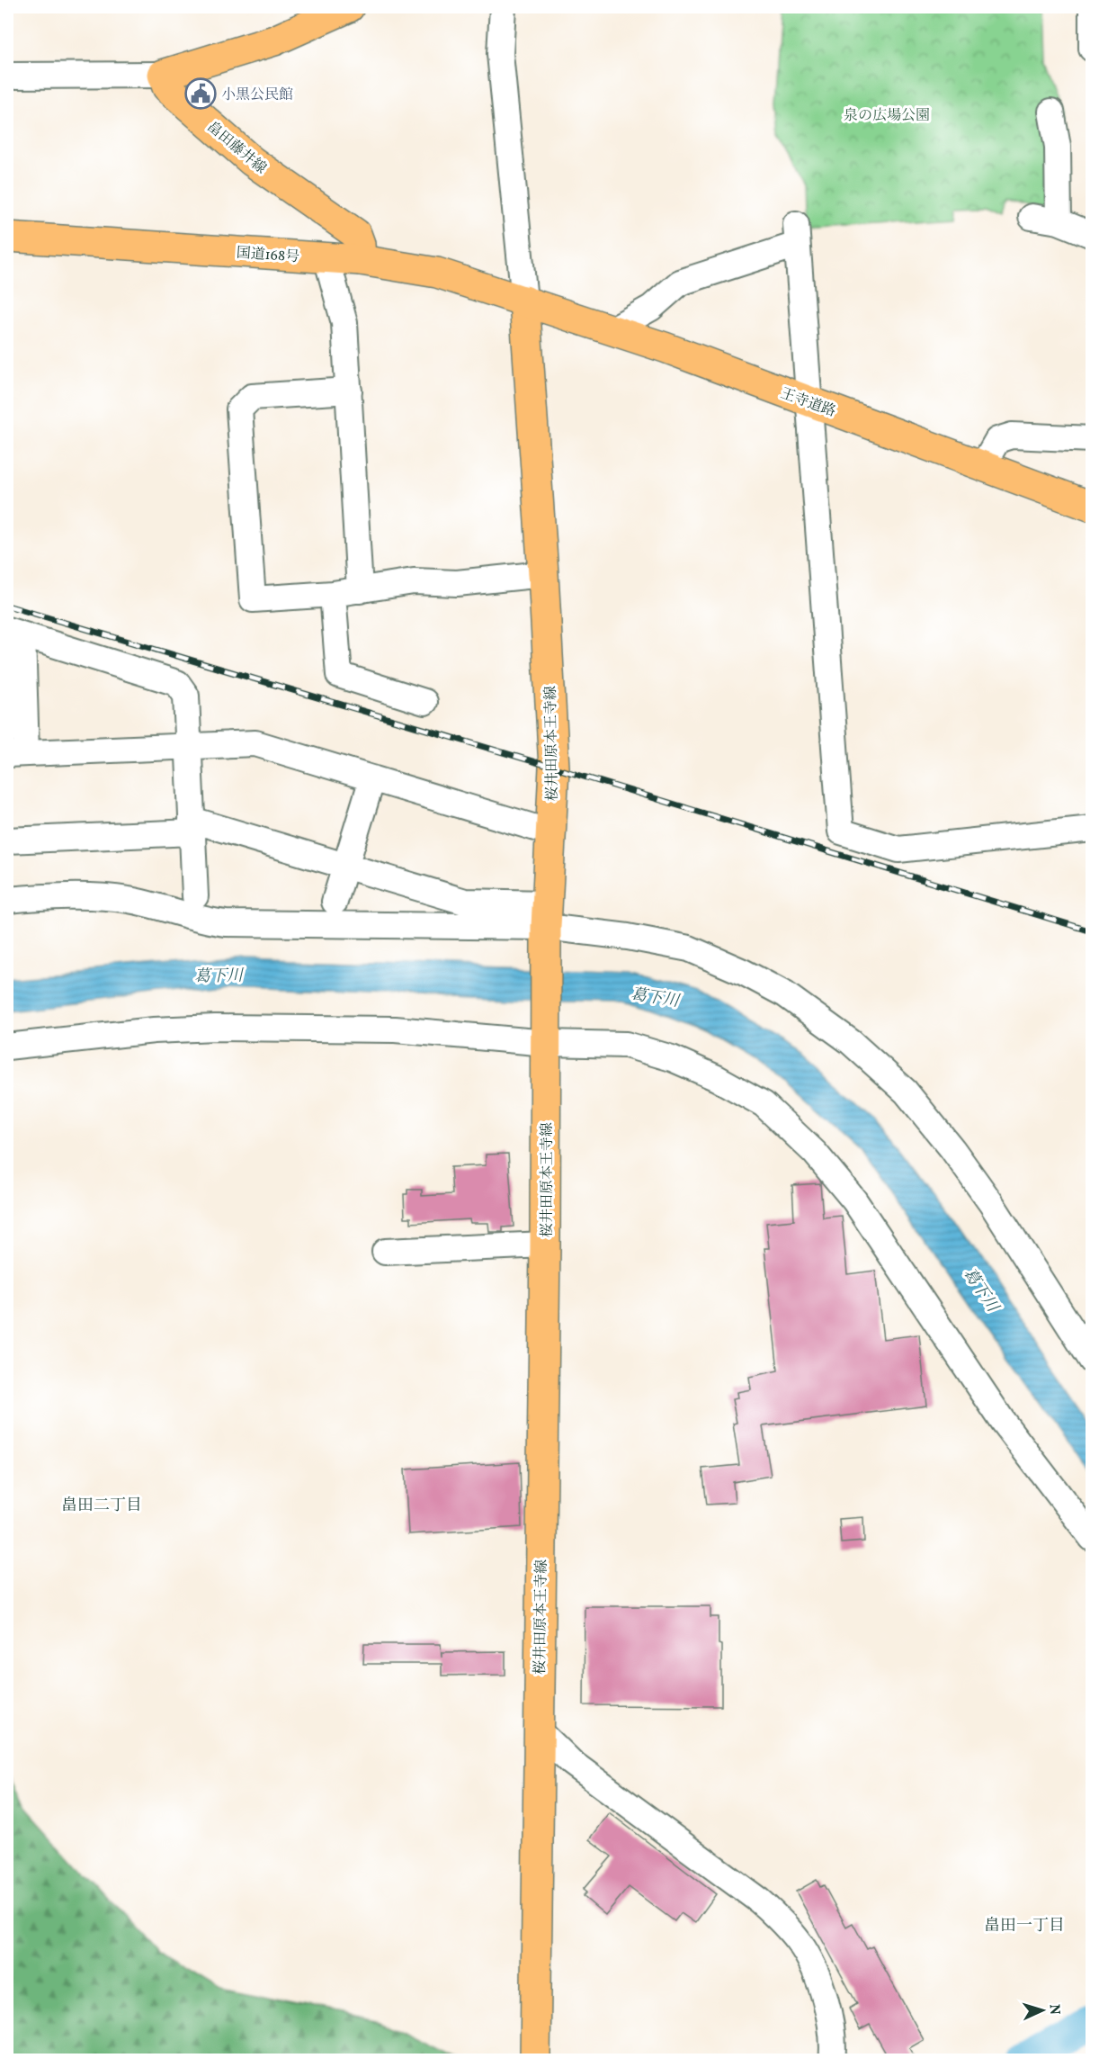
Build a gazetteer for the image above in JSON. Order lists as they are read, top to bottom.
{
  "streets": {
    "main road": [
      "畠田藤井線",
      "国道168号",
      "王寺道路",
      "桜井田原本王寺線"
    ]
  },
  "crossings": [
    ["畠田藤井線", "国道168号"],
    ["国道168号", "王寺道路"],
    ["国道168号", "桜井田原本王寺線"],
    ["王寺道路", "桜井田原本王寺線"]
  ],
  "districts": ["畠田二丁目", "畠田一丁目"],
  "water": ["葛下川"],
  "parks": ["泉の広場公園"],
  "places": {
    "public building": ["小黒公民館"]
  },
  "north": "right"
}
